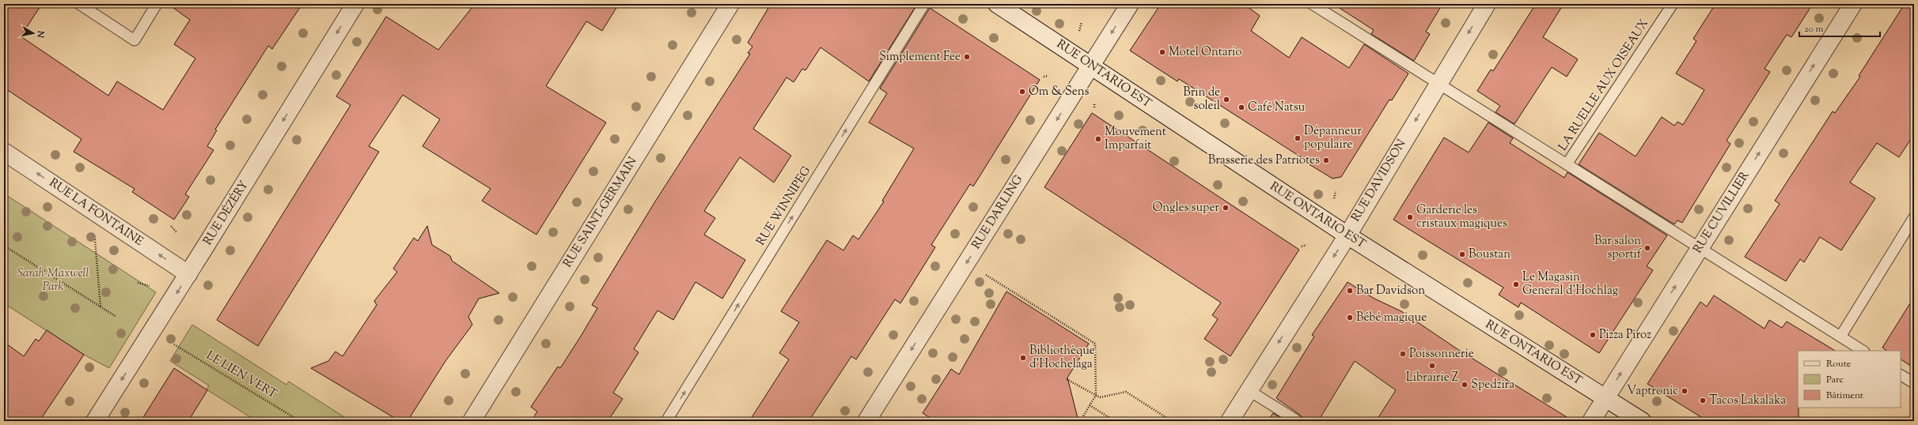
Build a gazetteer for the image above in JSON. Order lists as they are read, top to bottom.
{
  "streets": {
    "street": [
      "RUE ONTARIO EST",
      "RUE DAVIDSON",
      "RUE LA FONTAINE",
      "RUE SAINT-GERMAIN",
      "RUE DARLING",
      "RUE CUVILLIER",
      "RUE DÉZÉRY"
    ],
    "lane": ["LA RUELLE AUX OISEAUX", "RUE WINNIPEG"],
    "path": ["LE LIEN VERT"]
  },
  "crossings": [
    ["RUE ONTARIO EST", "RUE DAVIDSON"],
    ["RUE ONTARIO EST", "RUE DARLING"],
    ["RUE ONTARIO EST", "RUE CUVILLIER"],
    ["RUE LA FONTAINE", "RUE DÉZÉRY"]
  ],
  "one_way": [
    "RUE DAVIDSON",
    "RUE WINNIPEG",
    "RUE LA FONTAINE",
    "RUE DARLING",
    "RUE CUVILLIER",
    "RUE DÉZÉRY"
  ],
  "parks": ["Sarah-Maxwell Park"],
  "places": [
    "Motel Ontario",
    "Simplement Fee",
    "Om & Sens",
    "Brin de soleil",
    "Café Natsu",
    "Dépanneur populaire",
    "Mouvement Imparfait",
    "Brasserie des Patriotes",
    "Ongles super",
    "Garderie les cristaux magiques",
    "Bar salon sportif",
    "Boustan",
    "Le Magasin General d'Hochlag",
    "Bar Davidson",
    "Bébé magique",
    "Pizza Piroz",
    "Poissonnerie",
    "Bibliothèque d'Hochelaga",
    "Librairie Z",
    "Spedzira",
    "Vaptronic",
    "Tacos Lakalaka"
  ],
  "legend": ["Route", "Parc", "Bâtiment"],
  "scale_bar": "20 m",
  "north": "right"
}
